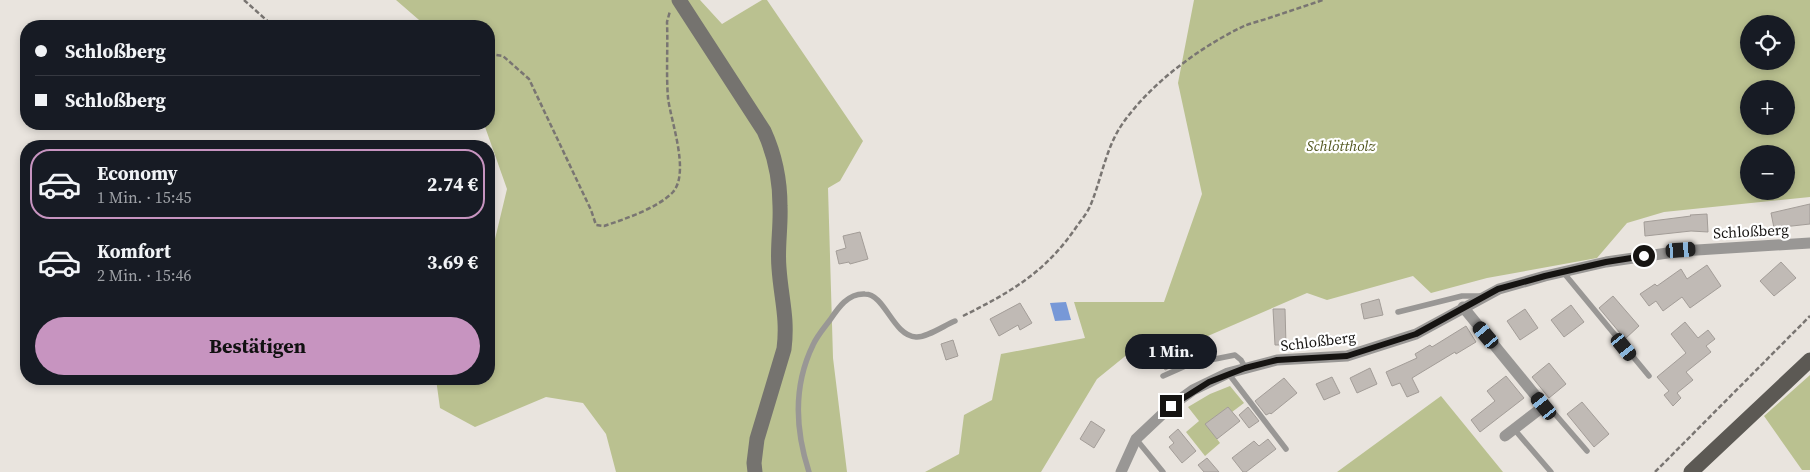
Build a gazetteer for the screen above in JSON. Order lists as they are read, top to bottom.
{
  "streets": {
    "street": ["Schloßberg"]
  },
  "parks": ["Schlöttholz"],
  "page": {
    "map_buttons": ["+", "−"],
    "banner": ["Schloßberg", "Schloßberg"],
    "list": [
      {
        "name": "Economy",
        "note": "1 Min. · 15:45",
        "value": "2.74 €"
      },
      {
        "name": "Komfort",
        "note": "2 Min. · 15:46",
        "value": "3.69 €"
      }
    ],
    "buttons": "Bestätigen",
    "bubble": "1 Min."
  }
}
